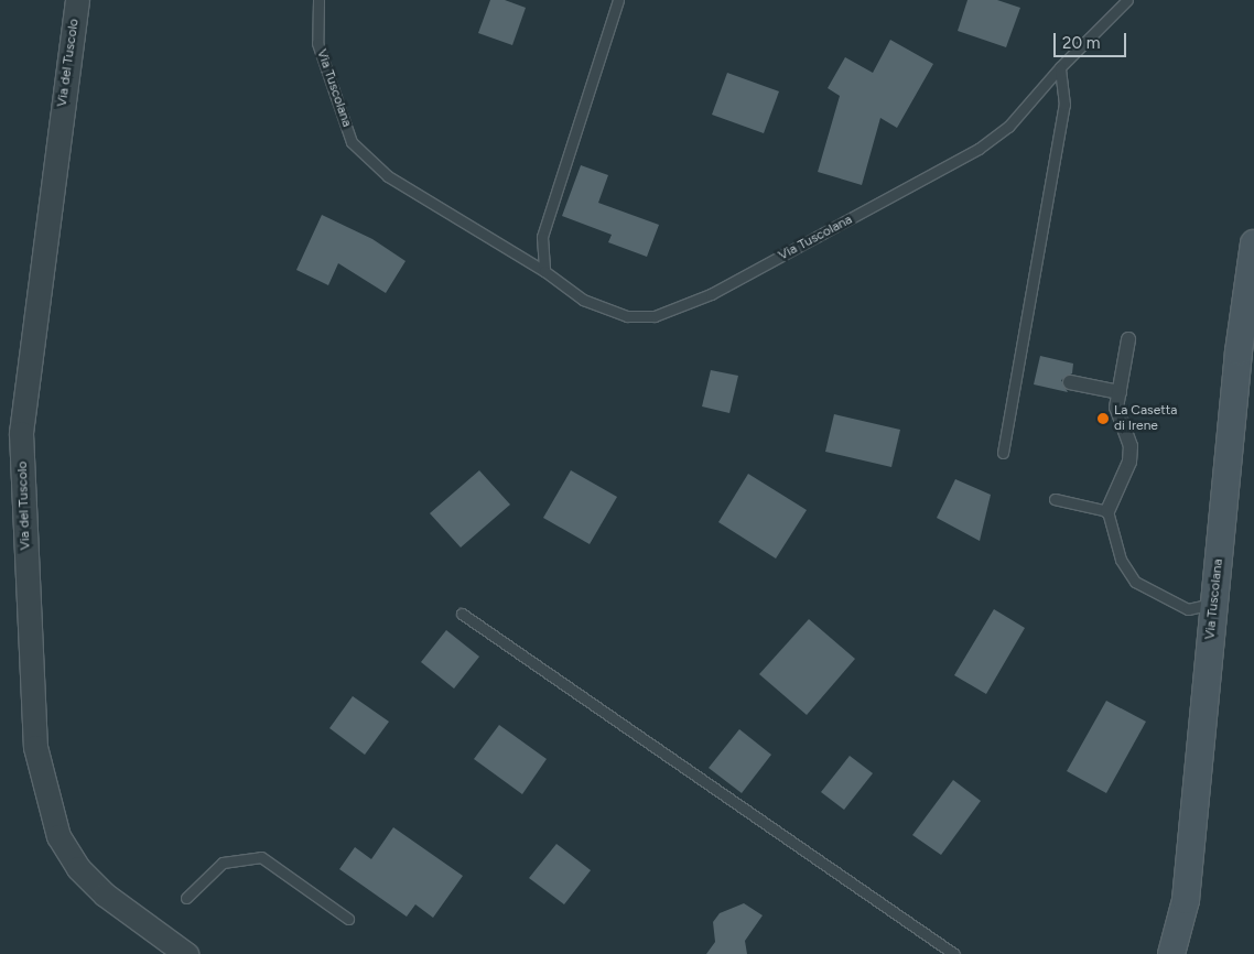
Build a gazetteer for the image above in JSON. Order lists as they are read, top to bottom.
{
  "streets": {
    "main road": ["Via Tuscolana"],
    "street": ["Via del Tuscolo"]
  },
  "places": ["La Casetta di Irene"],
  "scale_bar": "20 m"
}
